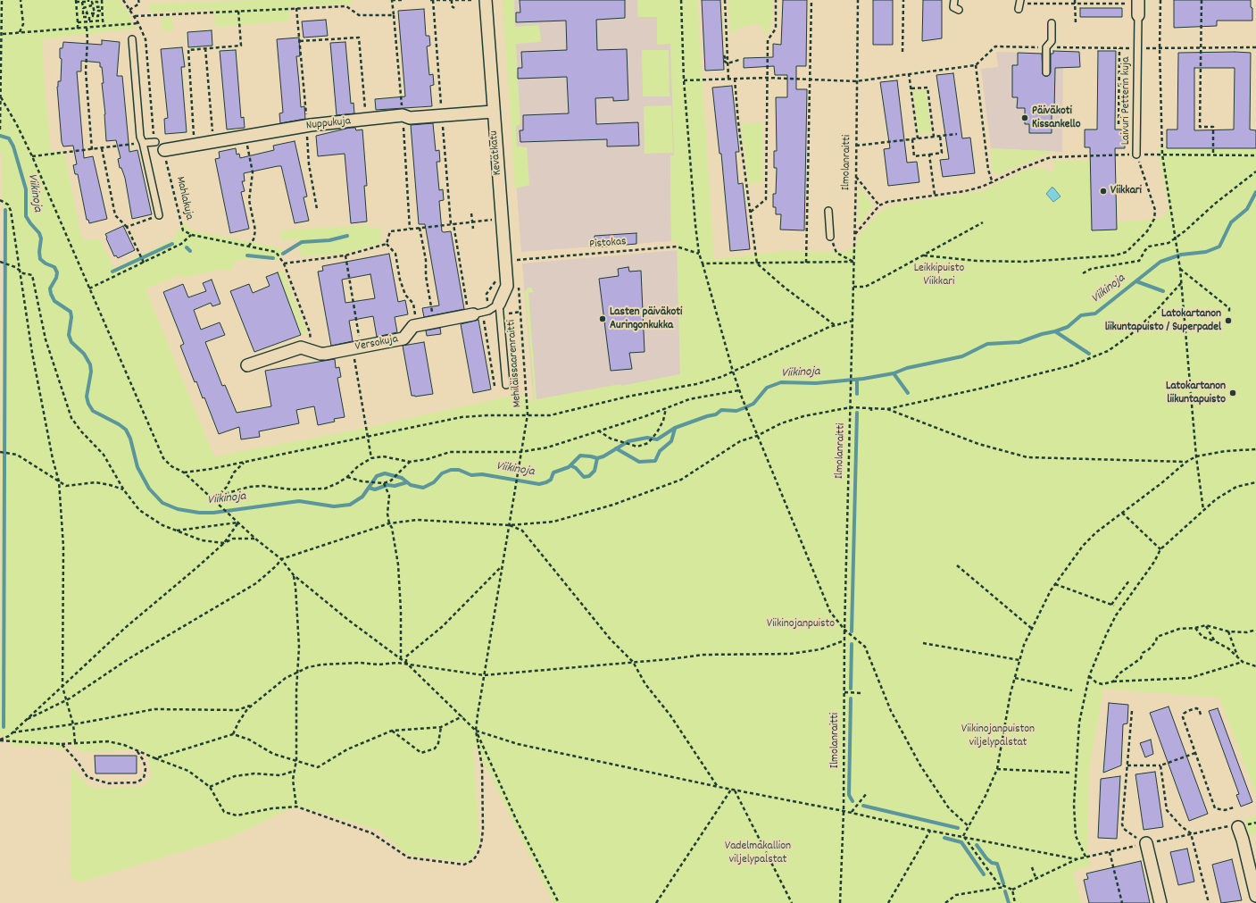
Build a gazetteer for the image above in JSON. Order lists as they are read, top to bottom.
{
  "streets": {
    "street": ["Nuppukuja", "Kevätkatu", "Versokuja"],
    "lane": ["Laivuri Petterin kuja"],
    "path": [
      "Ilmolanraitti",
      "Mahlakuja",
      "Pistokas",
      "Mehiläissaarenraitti"
    ]
  },
  "crossings": [
    ["Nuppukuja", "Kevätkatu"],
    ["Nuppukuja", "Mahlakuja"],
    ["Mahlakuja", "Versokuja"]
  ],
  "water": ["Viikinoja"],
  "parks": [
    "Leikkipuisto Viikkari",
    "Viikinojanpuisto",
    "Viikinojanpuiston viljelypalstat",
    "Vadelmakallion viljelypalstat"
  ],
  "places": [
    "Päiväkoti Kissankello",
    "Viikkari",
    "Lasten päiväkoti Auringonkukka",
    "Latokartanon liikuntapuisto / Superpadel",
    "Latokartanon liikuntapuisto"
  ]
}
